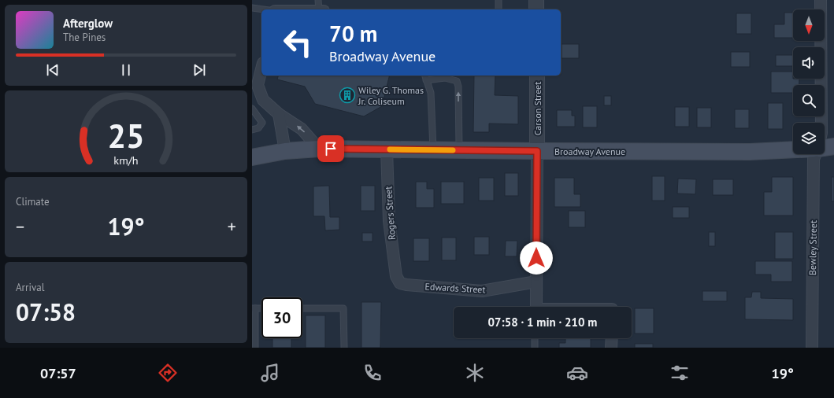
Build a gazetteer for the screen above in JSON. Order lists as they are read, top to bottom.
{
  "streets": {
    "main road": ["Broadway Avenue"],
    "street": [
      "Carson Street",
      "Rogers Street",
      "Bewley Street",
      "Edwards Street"
    ]
  },
  "crossings": [
    ["Carson Street", "Broadway Avenue"],
    ["Carson Street", "Edwards Street"],
    ["Broadway Avenue", "Rogers Street"],
    ["Rogers Street", "Edwards Street"]
  ],
  "places": {
    "building": ["Wiley G. Thomas Jr. Coliseum"]
  },
  "north": "bottom",
  "page": {
    "turn": ["70 m", "Broadway Avenue"],
    "song": ["Afterglow", "The Pines"],
    "tile": [
      "Climate",
      ["Arrival", "07:58"]
    ],
    "heat": ["−", "19°", "+"],
    "limit": "30",
    "trip": "07:58 · 1 min · 210 m",
    "tabs": ["07:57", "19°"],
    "gauge": ["25", "km/h"]
  }
}
